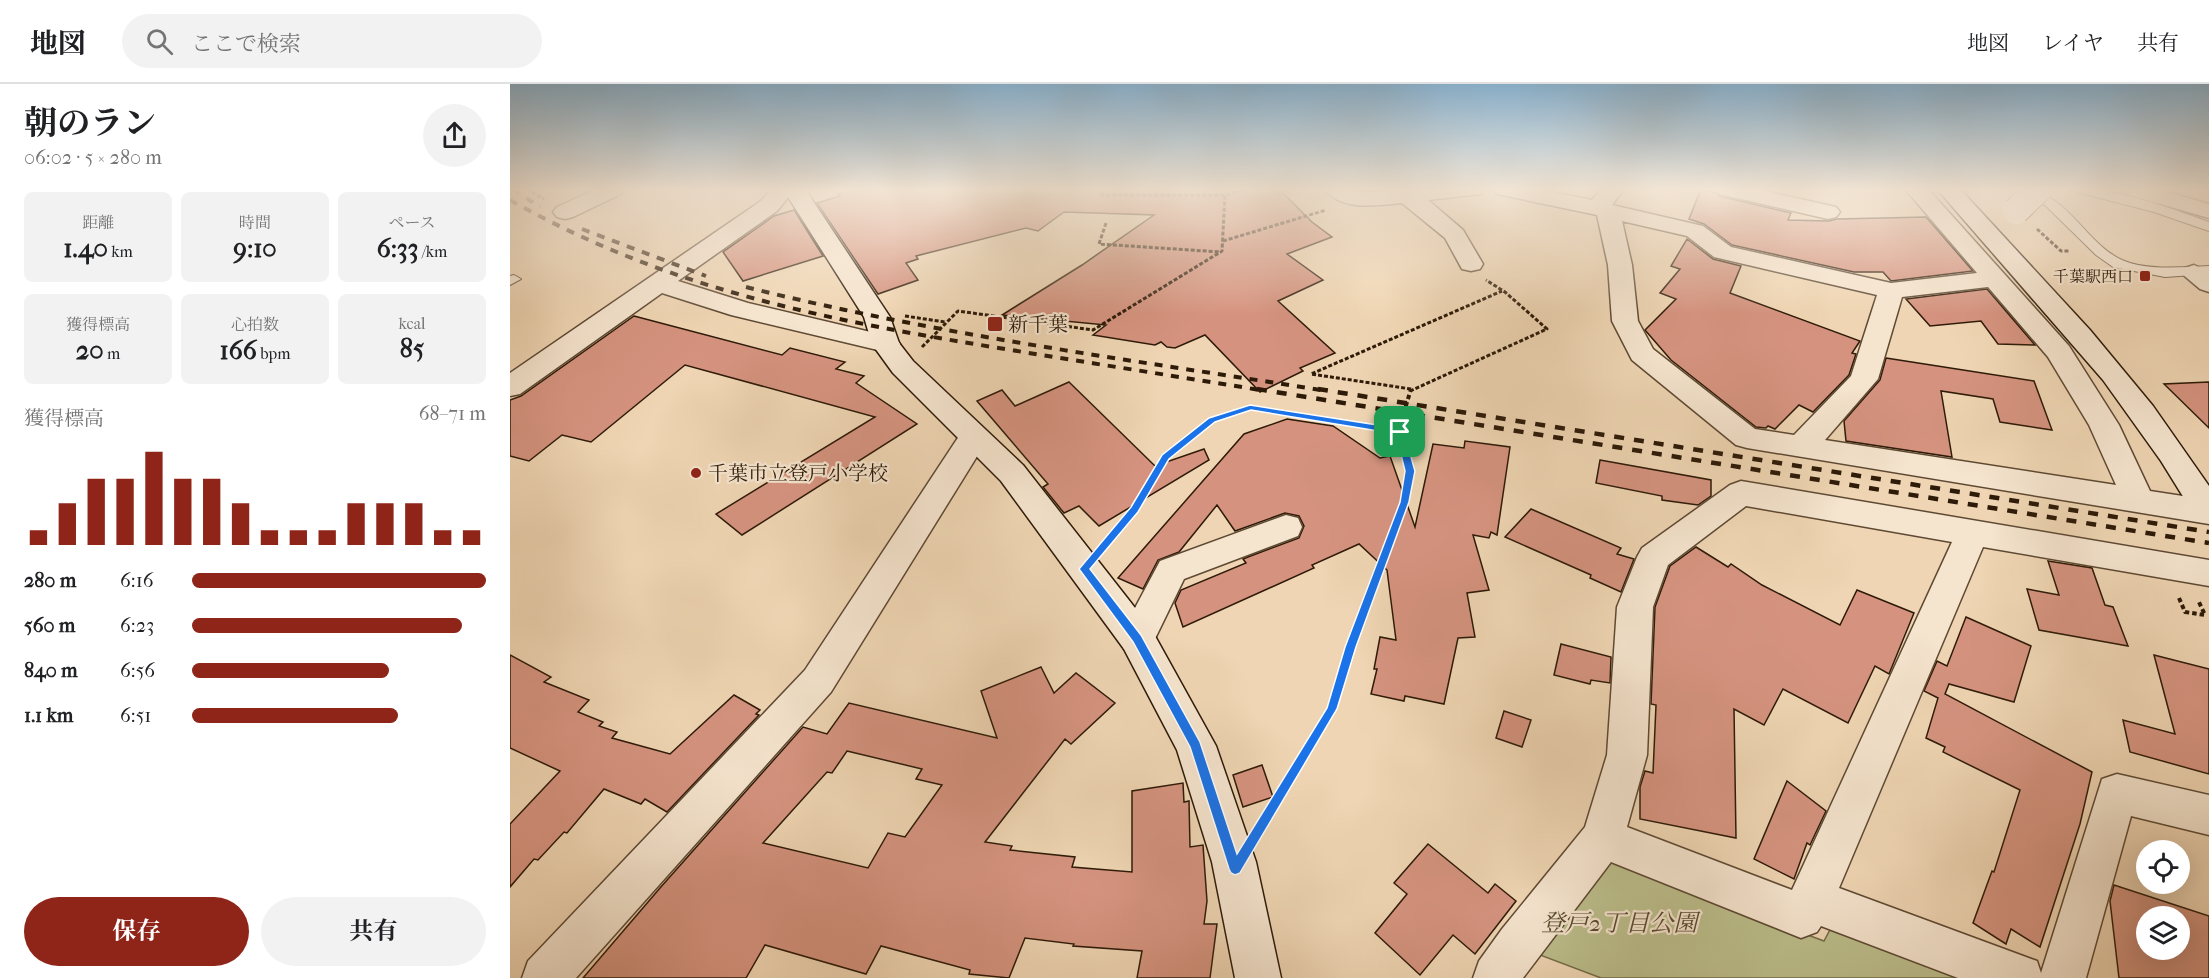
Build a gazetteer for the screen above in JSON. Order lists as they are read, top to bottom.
{
  "parks": ["登戸2丁目公園"],
  "places": {
    "transit": ["千葉駅西口", "新千葉"],
    "other": ["千葉市立登戸小学校"]
  },
  "page": {
    "header": "地図",
    "search": "ここで検索",
    "nav": ["地図", "レイヤ", "共有"],
    "heading": ["朝のラン", "06:02 · 5 × 280 m"],
    "stats": [
      ["距離", "1.40 km"],
      ["時間", "9:10"],
      ["ペース", "6:33 /km"],
      ["獲得標高", "20 m"],
      ["心拍数", "166 bpm"],
      ["kcal", "85"]
    ],
    "chart": ["獲得標高", "68–71 m"],
    "list": [
      {
        "name": "280 m",
        "note": "6:16"
      },
      {
        "name": "560 m",
        "note": "6:23"
      },
      {
        "name": "840 m",
        "note": "6:56"
      },
      {
        "name": "1.1 km",
        "note": "6:51"
      }
    ],
    "buttons": ["保存", "共有"]
  }
}
